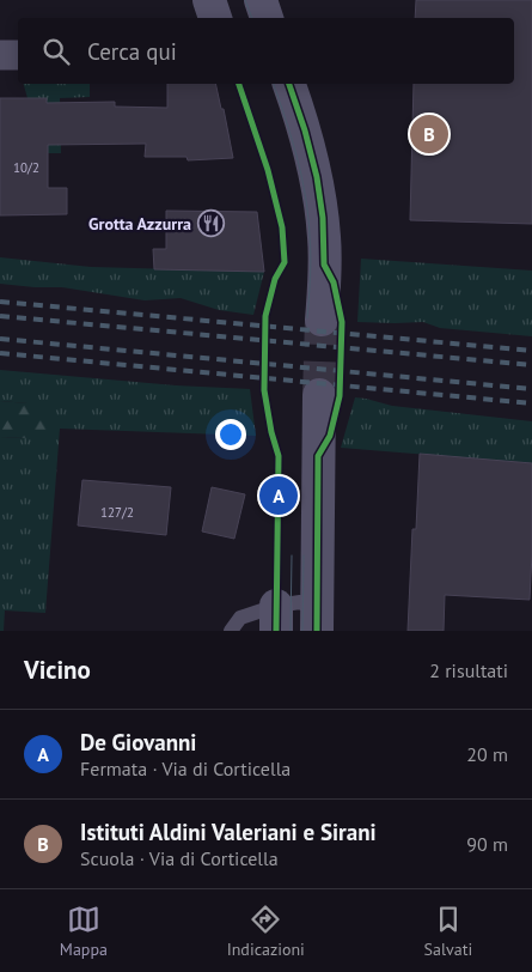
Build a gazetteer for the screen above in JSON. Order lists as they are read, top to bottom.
{
  "places": {
    "restaurant": ["Grotta Azzurra"]
  },
  "house_numbers": ["10/2", "127/2"],
  "page": {
    "search": "Cerca qui",
    "pins": ["B", "A"],
    "heading": ["Vicino", "2 risultati"],
    "list": [
      {
        "mark": "A",
        "name": "De Giovanni",
        "note": "Fermata · Via di Corticella",
        "value": "20 m"
      },
      {
        "mark": "B",
        "name": "Istituti Aldini Valeriani e Sirani",
        "note": "Scuola · Via di Corticella",
        "value": "90 m"
      }
    ],
    "nav": ["Mappa", "Indicazioni", "Salvati"]
  }
}
